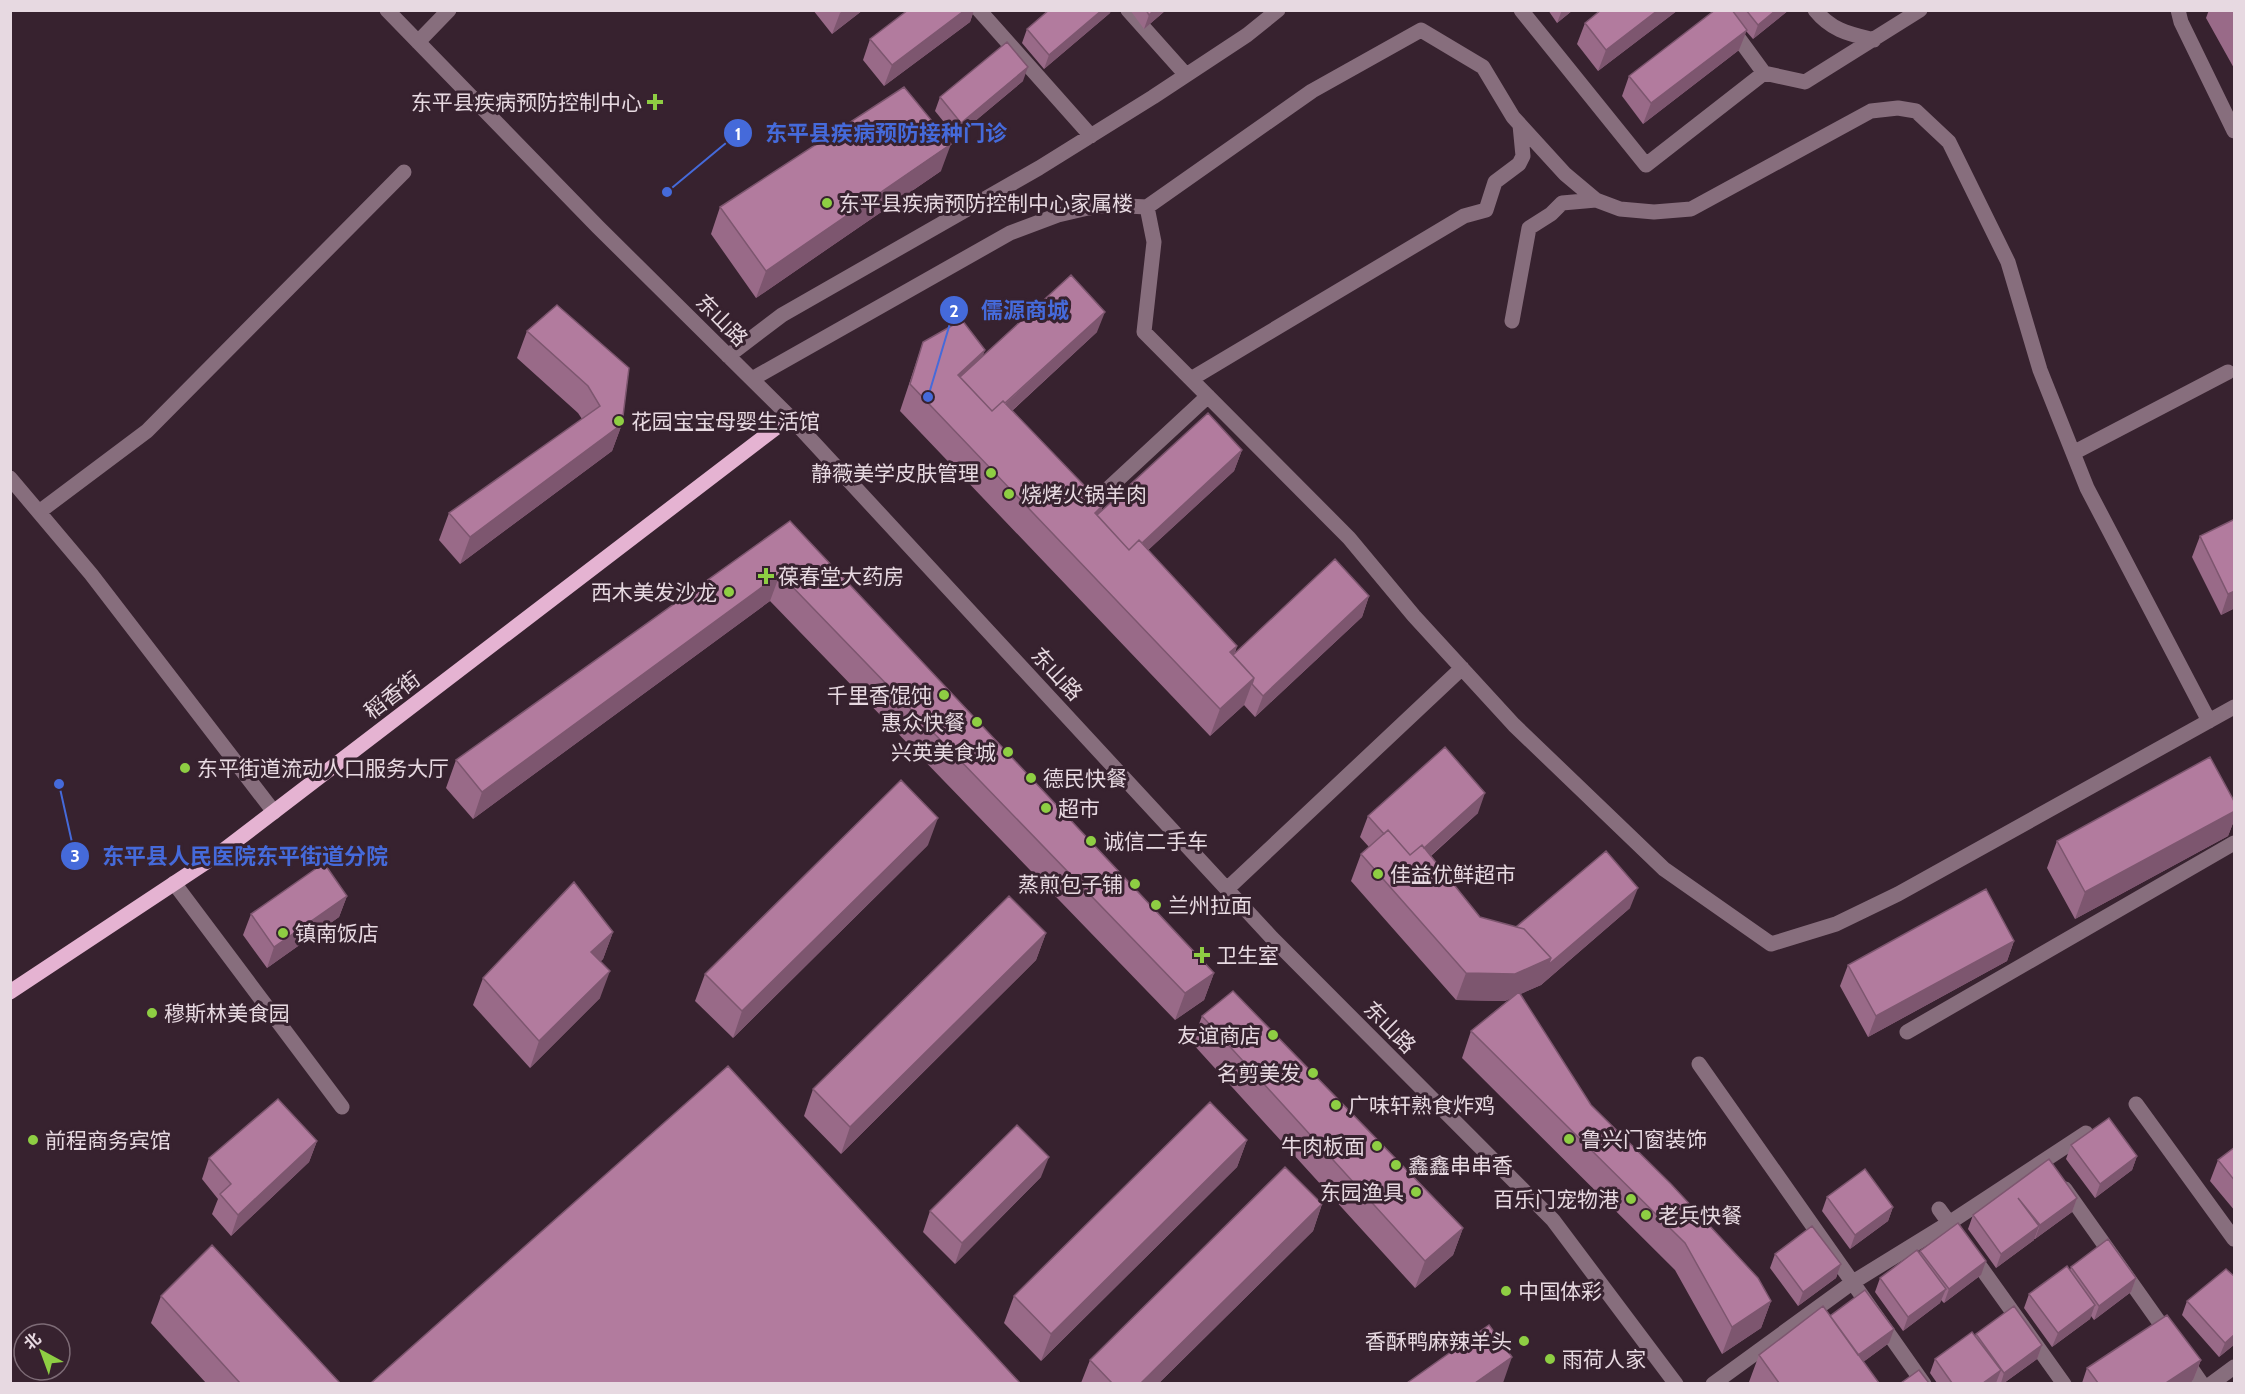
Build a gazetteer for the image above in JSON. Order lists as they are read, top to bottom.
{
  "streets": {
    "main road": ["稻香街"],
    "street": ["东山路"]
  },
  "crossings": [
    ["东山路", "稻香街"]
  ],
  "places": {
    "health": ["东平县疾病预防控制中心", "葆春堂大药房", "卫生室"],
    "other": [
      "东平县疾病预防接种门诊",
      "东平县疾病预防控制中心家属楼",
      "儒源商城",
      "花园宝宝母婴生活馆",
      "静薇美学皮肤管理",
      "烧烤火锅羊肉",
      "西木美发沙龙",
      "千里香馄饨",
      "惠众快餐",
      "兴英美食城",
      "东平街道流动人口服务大厅",
      "德民快餐",
      "东平县人民医院东平街道分院",
      "超市",
      "诚信二手车",
      "佳益优鲜超市",
      "蒸煎包子铺",
      "兰州拉面",
      "镇南饭店",
      "穆斯林美食园",
      "友谊商店",
      "名剪美发",
      "广味轩熟食炸鸡",
      "鲁兴门窗装饰",
      "前程商务宾馆",
      "牛肉板面",
      "鑫鑫串串香",
      "东园渔具",
      "百乐门宠物港",
      "老兵快餐",
      "中国体彩",
      "香酥鸭麻辣羊头",
      "雨荷人家"
    ]
  },
  "north": "top left"
}
